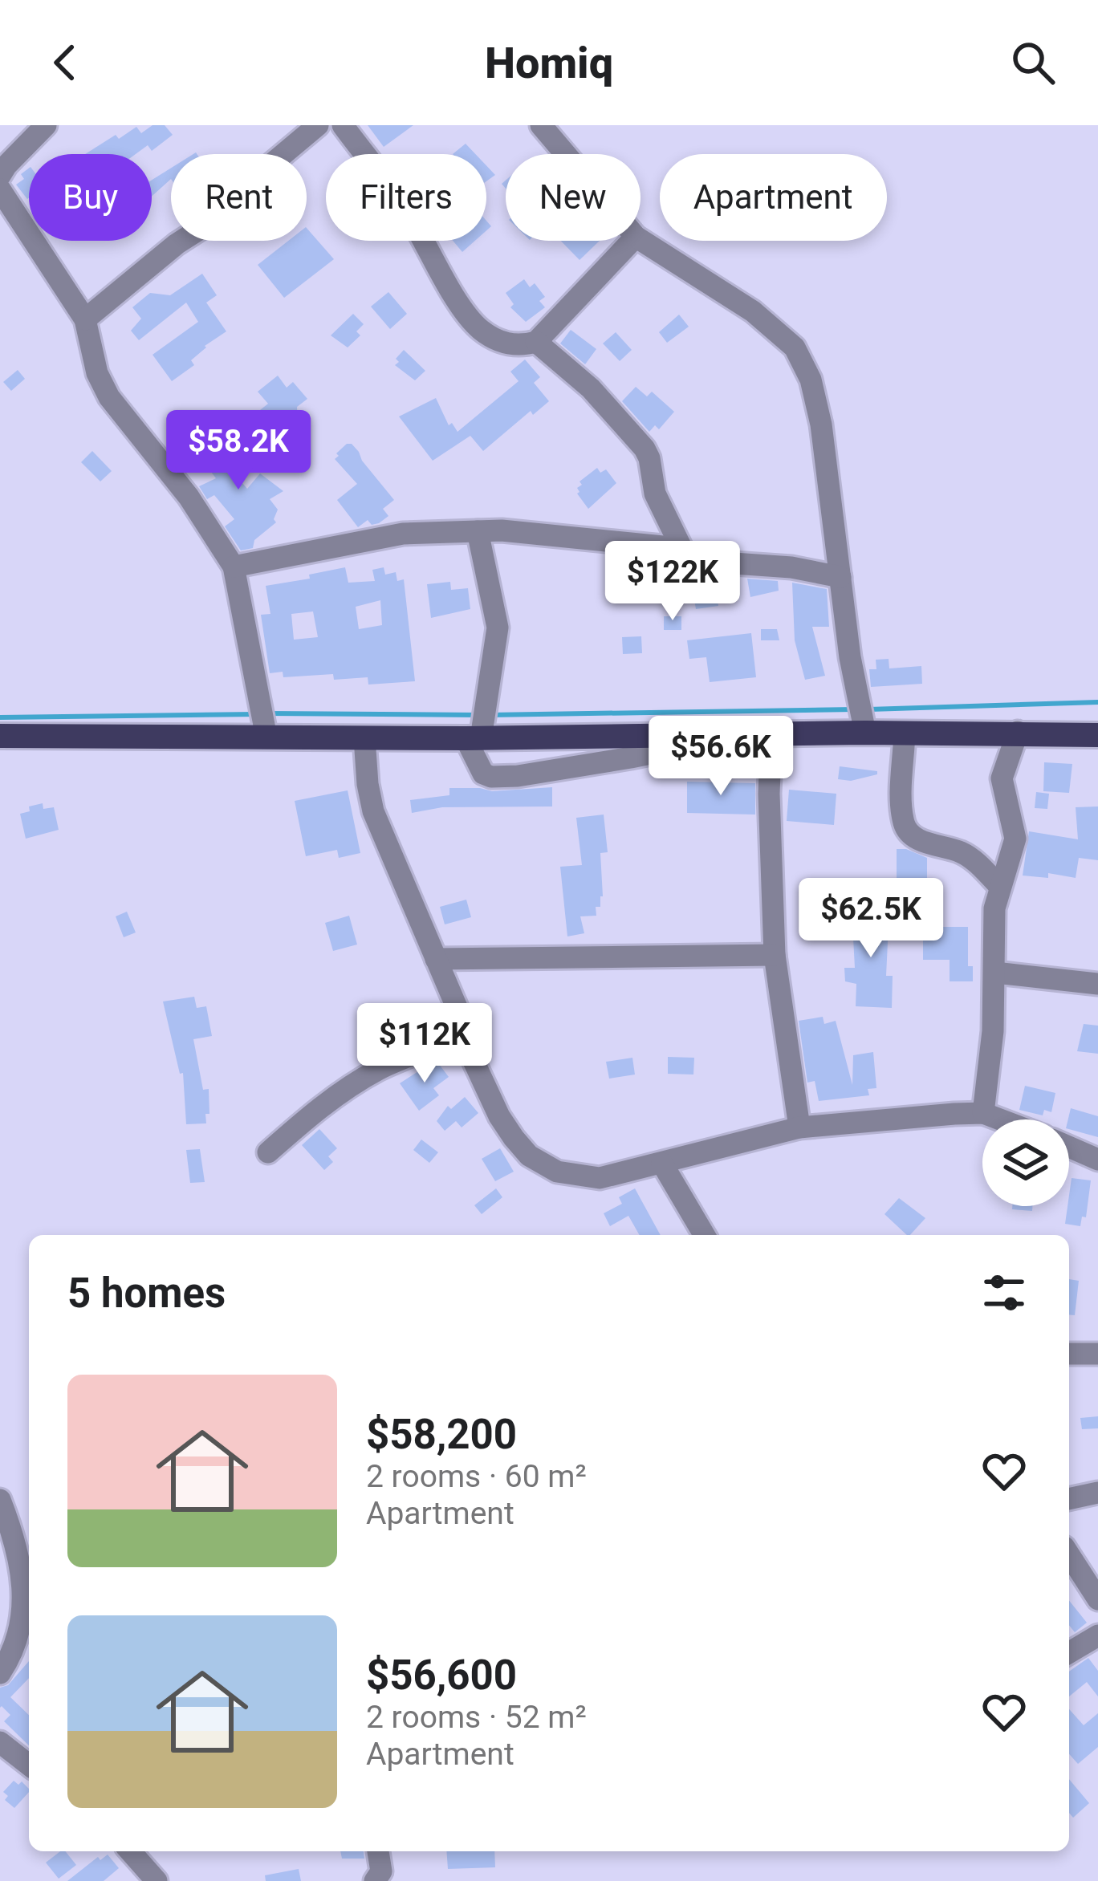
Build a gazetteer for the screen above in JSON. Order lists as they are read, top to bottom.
{
  "page": {
    "header": "Homiq",
    "chip": [
      "Buy",
      "Rent",
      "Filters",
      "New",
      "Apartment"
    ],
    "price": [
      "$58.2K",
      "$122K",
      "$56.6K",
      "$62.5K",
      "$112K"
    ],
    "heading": "5 homes",
    "list": [
      {
        "name": "$58,200",
        "note": "2 rooms · 60 m² · Apartment"
      },
      {
        "name": "$56,600",
        "note": "2 rooms · 52 m² · Apartment"
      }
    ]
  }
}
